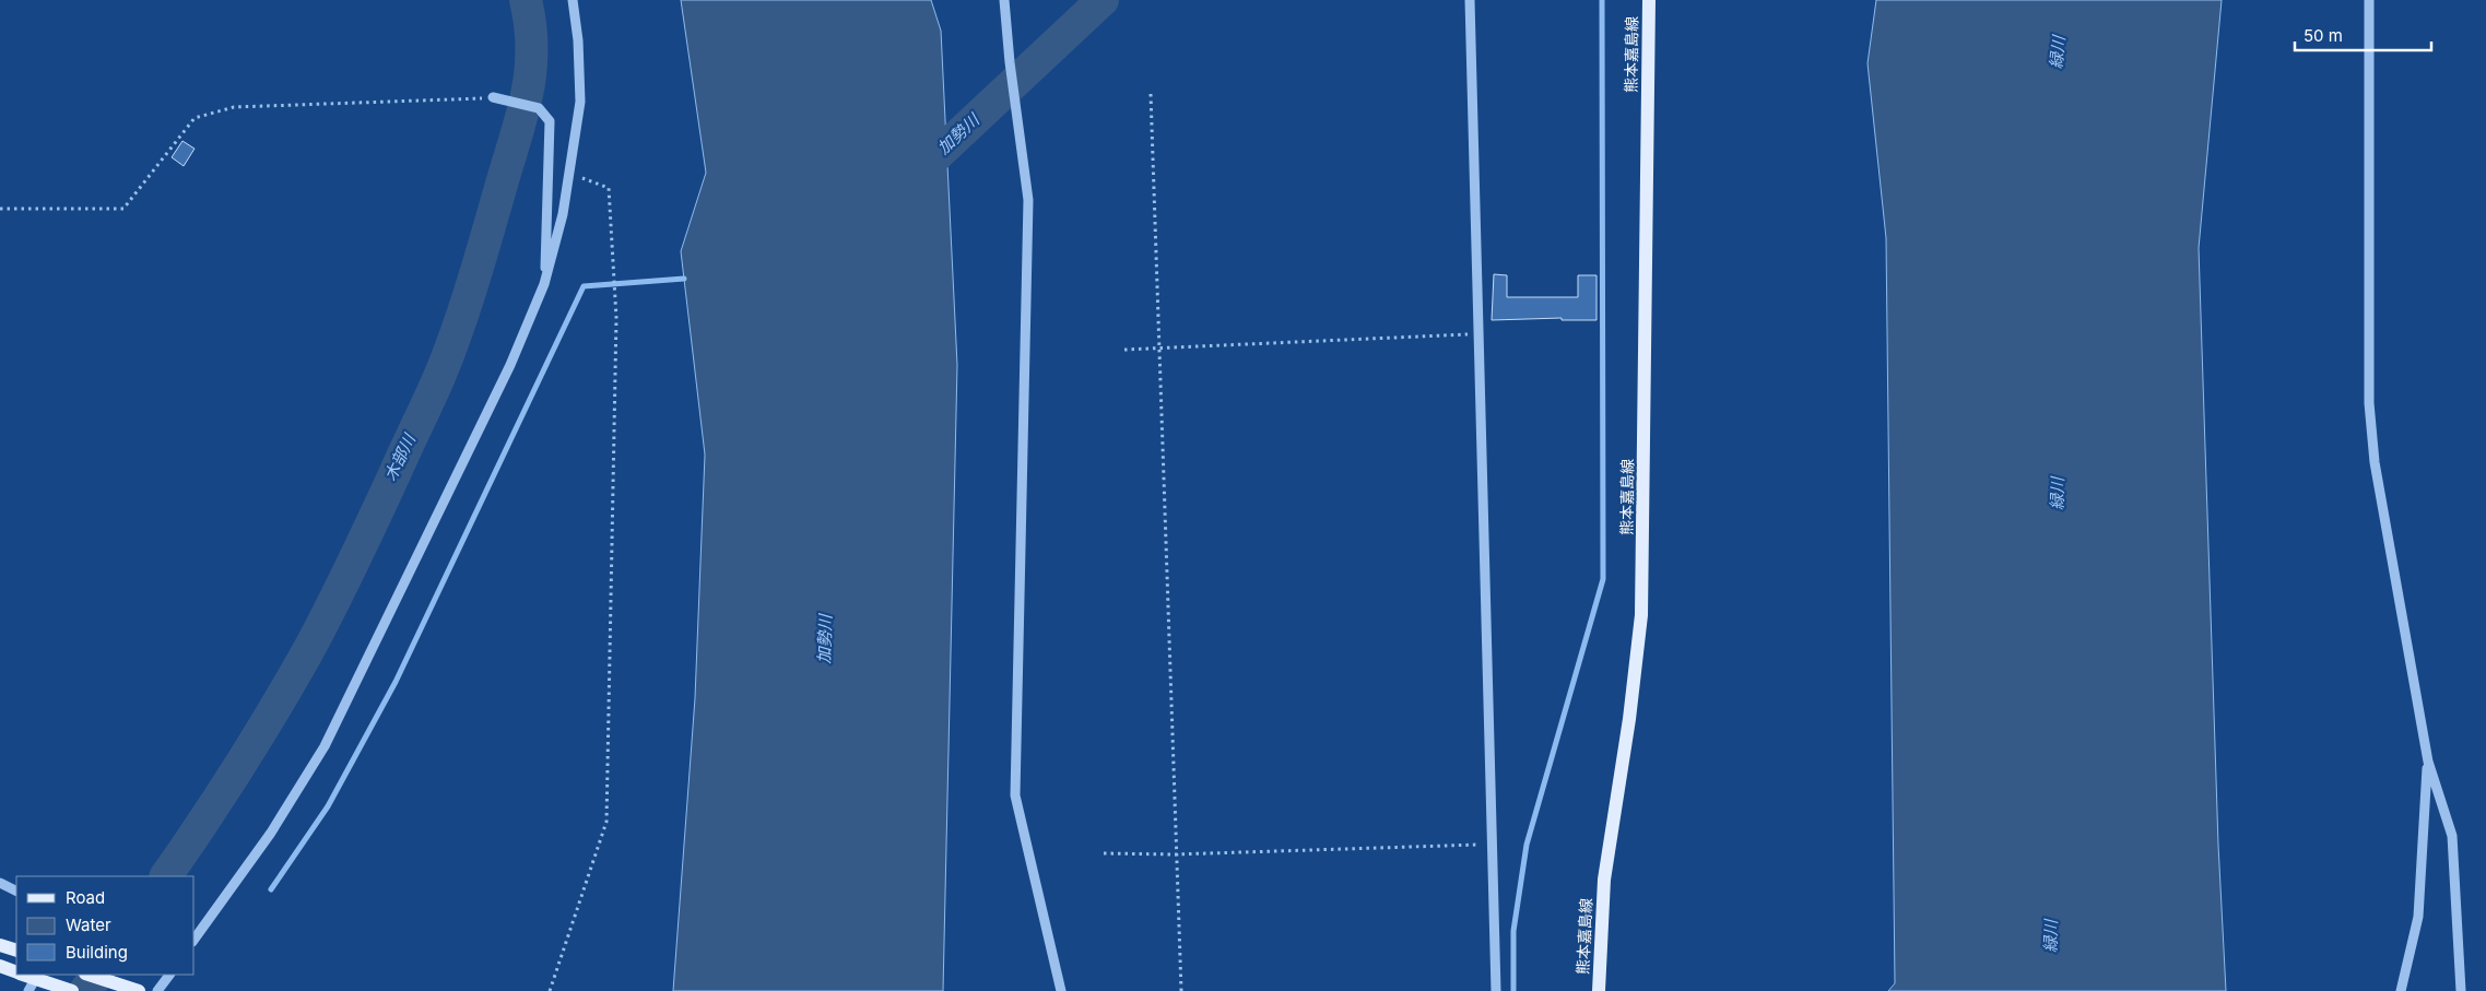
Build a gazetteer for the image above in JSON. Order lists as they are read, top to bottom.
{
  "streets": {
    "main road": ["熊本嘉島線"]
  },
  "water": ["緑川", "加勢川", "木部川"],
  "legend": ["Road", "Water", "Building"],
  "scale_bar": "50 m"
}
